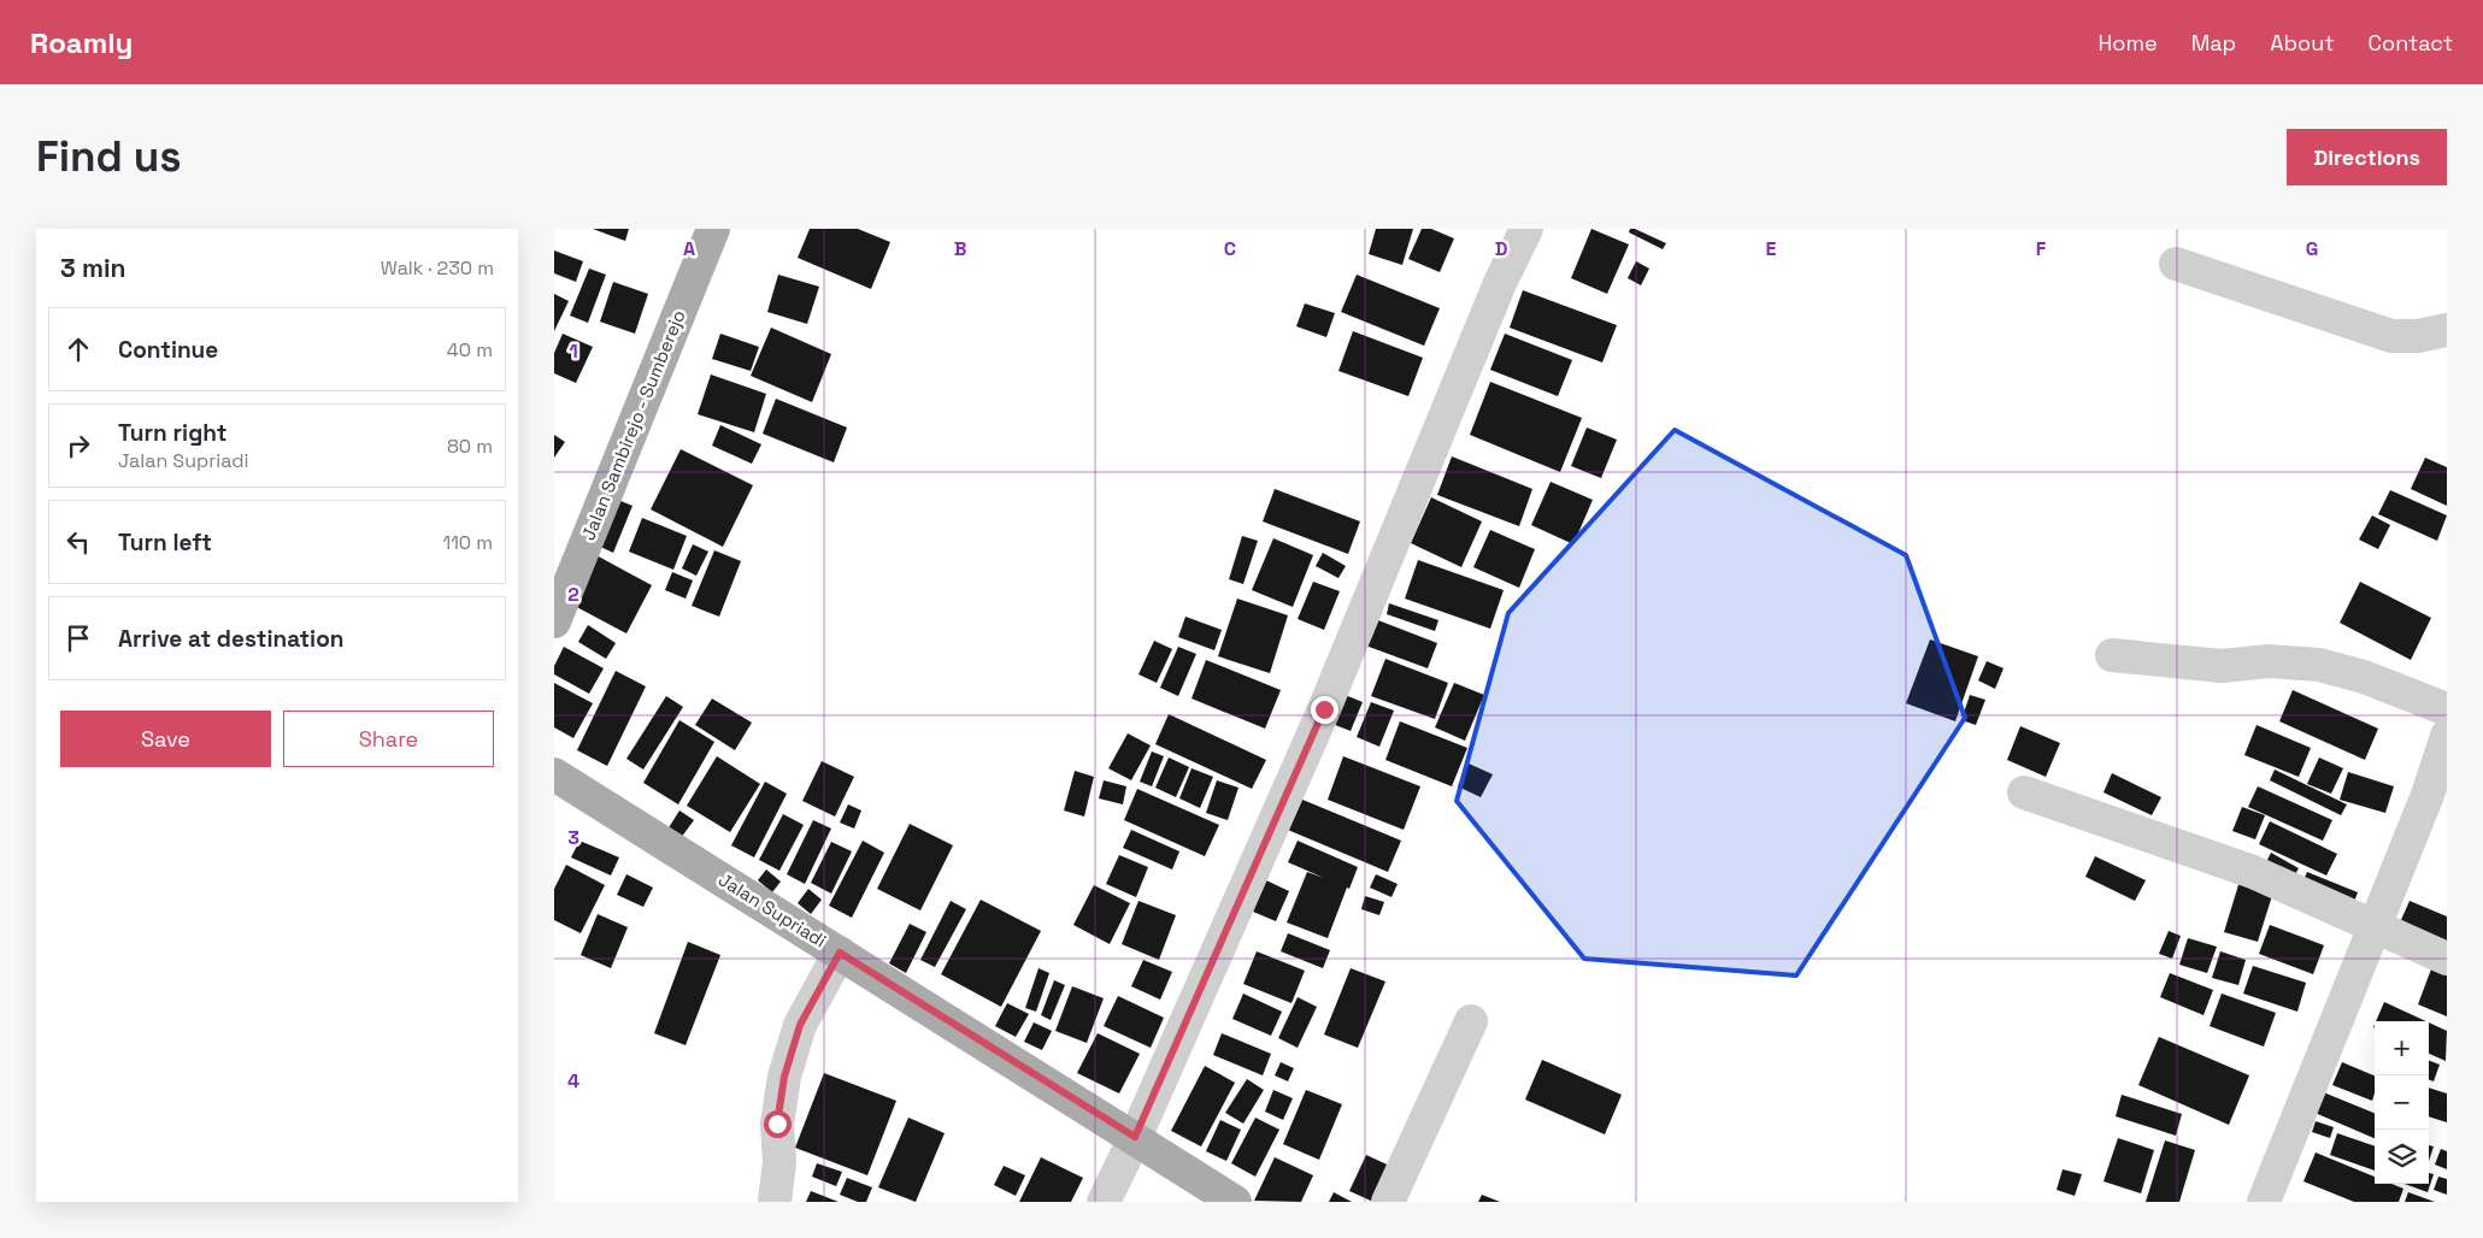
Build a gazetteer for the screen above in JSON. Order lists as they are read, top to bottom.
{
  "streets": {
    "main road": ["Jalan Sambirejo - Sumberejo", "Jalan Supriadi"]
  },
  "page": {
    "header": "Roamly",
    "nav": [
      "Home",
      "Map",
      "About",
      "Contact"
    ],
    "buttons": [
      "Directions",
      ["Save", "Share"]
    ],
    "title": "Find us",
    "heading": ["3 min", "Walk · 230 m"],
    "list": [
      ["Continue", "40 m"],
      ["Turn right", "Jalan Supriadi", "80 m"],
      ["Turn left", "110 m"],
      "Arrive at destination"
    ],
    "map_buttons": ["+", "−"]
  },
  "grid": {
    "columns": [
      "A",
      "B",
      "C",
      "D",
      "E",
      "F",
      "G"
    ],
    "rows": [
      "1",
      "2",
      "3",
      "4"
    ]
  }
}
